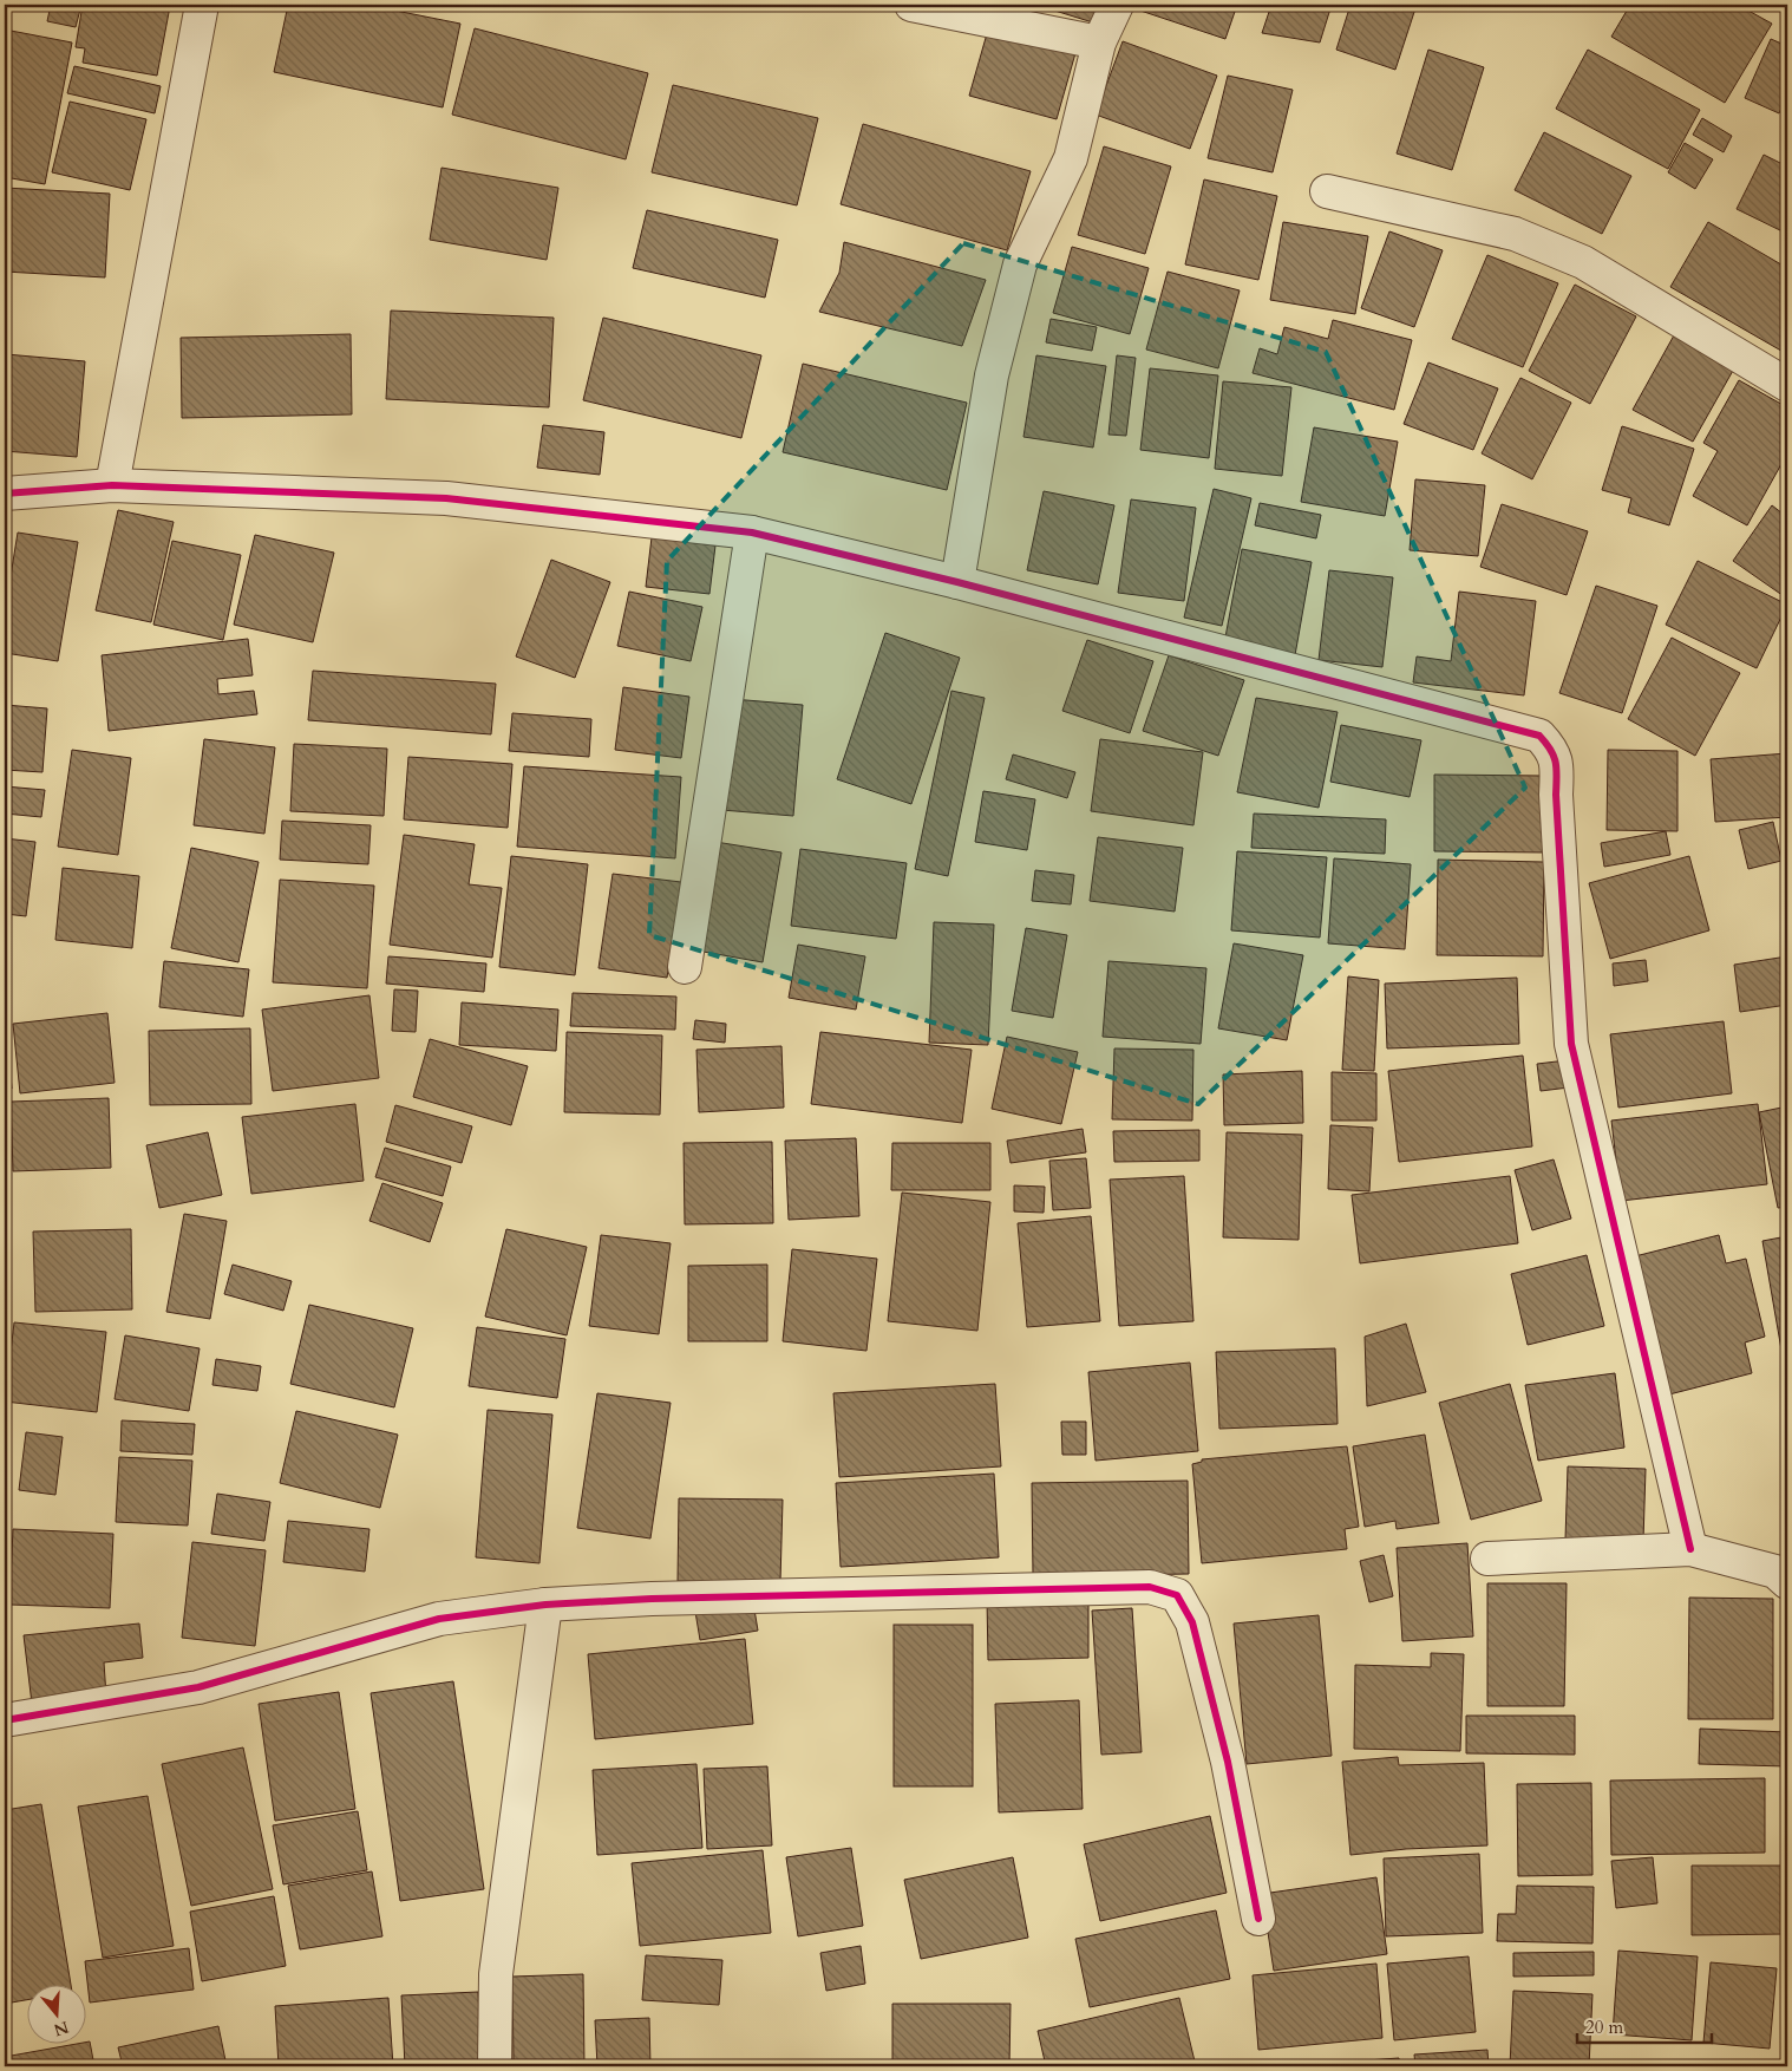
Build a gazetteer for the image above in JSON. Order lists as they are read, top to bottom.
{
  "scale_bar": "20 m",
  "north": "bottom"
}
